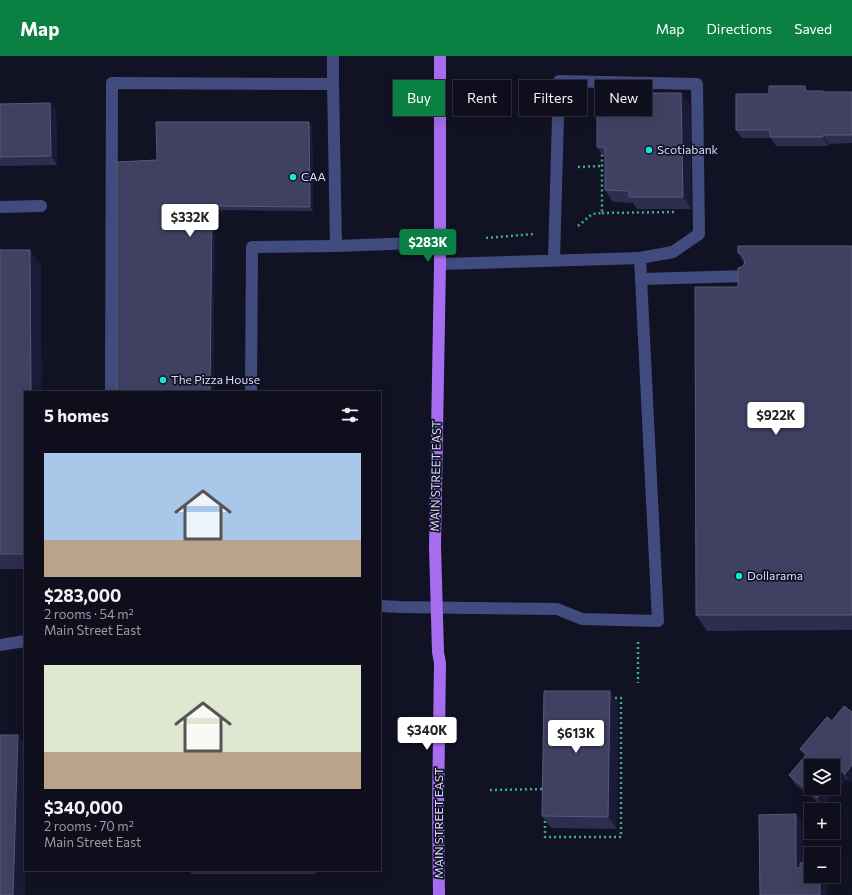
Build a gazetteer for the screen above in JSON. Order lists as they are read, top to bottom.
{
  "streets": {
    "main road": ["MAIN STREET EAST"]
  },
  "places": [
    "Scotiabank",
    "CAA",
    "The Pizza House",
    "Dollarama"
  ],
  "page": {
    "header": "Map",
    "nav": ["Map", "Directions", "Saved"],
    "chip": [
      "Buy",
      "Rent",
      "Filters",
      "New"
    ],
    "price": [
      "$332K",
      "$283K",
      "$922K",
      "$340K",
      "$613K"
    ],
    "heading": "5 homes",
    "list": [
      {
        "name": "$283,000",
        "note": "2 rooms · 54 m² · Main Street East"
      },
      {
        "name": "$340,000",
        "note": "2 rooms · 70 m² · Main Street East"
      }
    ],
    "map_buttons": ["+", "−"]
  }
}
